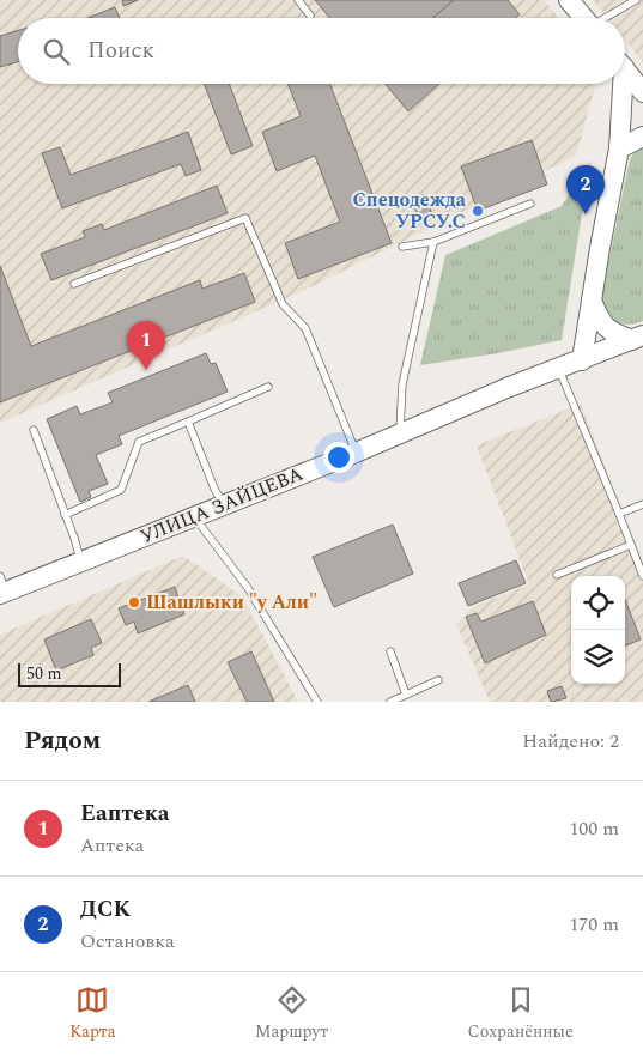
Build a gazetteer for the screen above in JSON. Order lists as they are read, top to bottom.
{
  "streets": {
    "main road": ["УЛИЦА ЗАЙЦЕВА"]
  },
  "places": ["Спецодежда УРСУ.С", "Шашлыки \"у Али\""],
  "scale_bar": "50 m",
  "page": {
    "search": "Поиск",
    "pins": ["2", "1"],
    "scale": "50 m",
    "heading": ["Рядом", "Найдено: 2"],
    "list": [
      {
        "mark": "1",
        "name": "Еаптека",
        "note": "Аптека",
        "value": "100 m"
      },
      {
        "mark": "2",
        "name": "ДСК",
        "note": "Остановка",
        "value": "170 m"
      }
    ],
    "nav": ["Карта", "Маршрут", "Сохранённые"]
  }
}
